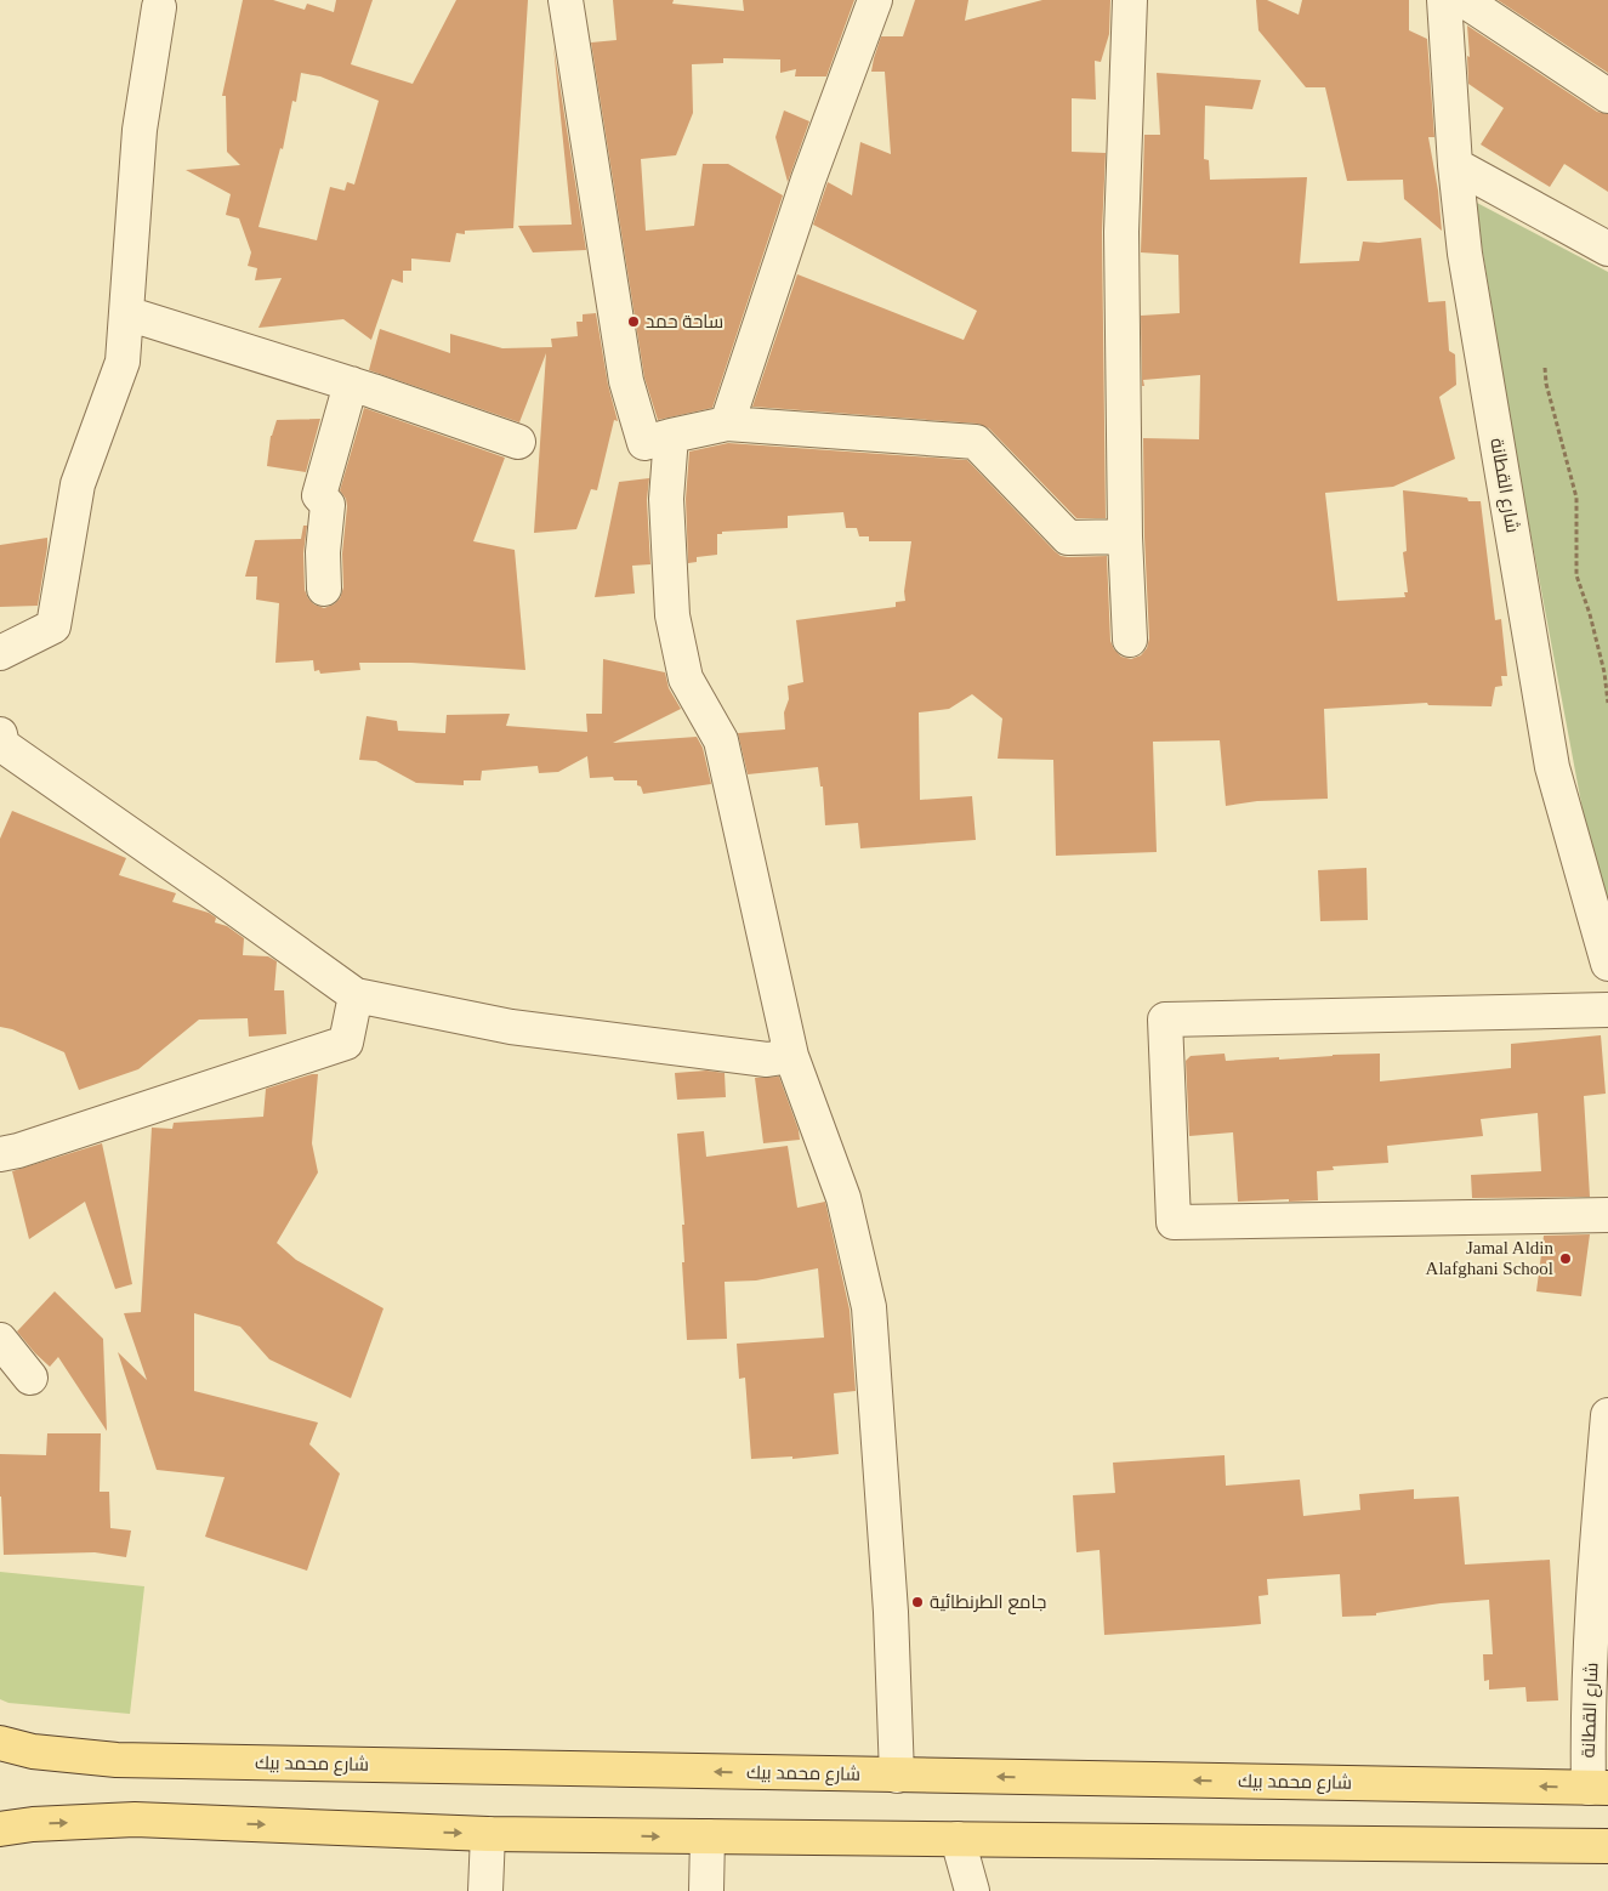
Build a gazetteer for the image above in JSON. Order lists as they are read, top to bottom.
{
  "streets": {
    "main road": ["شارع محمد بيك"],
    "street": ["شارع القطانة"]
  },
  "crossings": [
    ["شارع القطانة", "شارع محمد بيك"]
  ],
  "places": ["ساحة حمد", "Jamal Aldin Alafghani School", "جامع الطرنطائية"]
}
